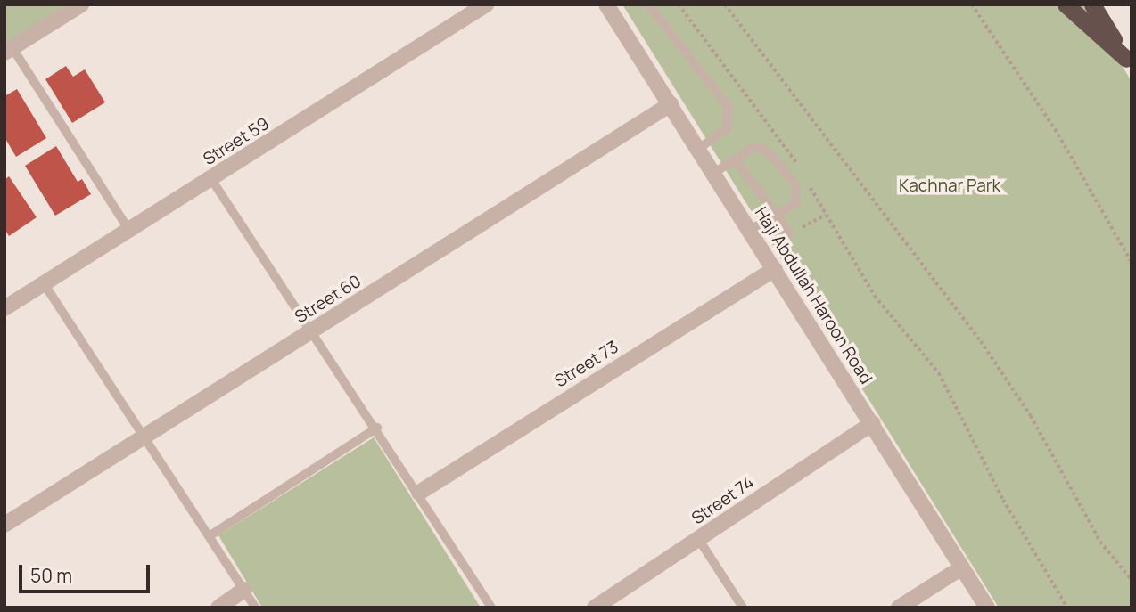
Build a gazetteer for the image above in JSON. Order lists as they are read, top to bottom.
{
  "streets": {
    "street": [
      "Street 59",
      "Haji Abdullah Haroon Road",
      "Street 60",
      "Street 73",
      "Street 74"
    ]
  },
  "crossings": [
    ["Haji Abdullah Haroon Road", "Street 60"],
    ["Haji Abdullah Haroon Road", "Street 73"],
    ["Haji Abdullah Haroon Road", "Street 74"]
  ],
  "parks": ["Kachnar Park"],
  "scale_bar": "50 m"
}
